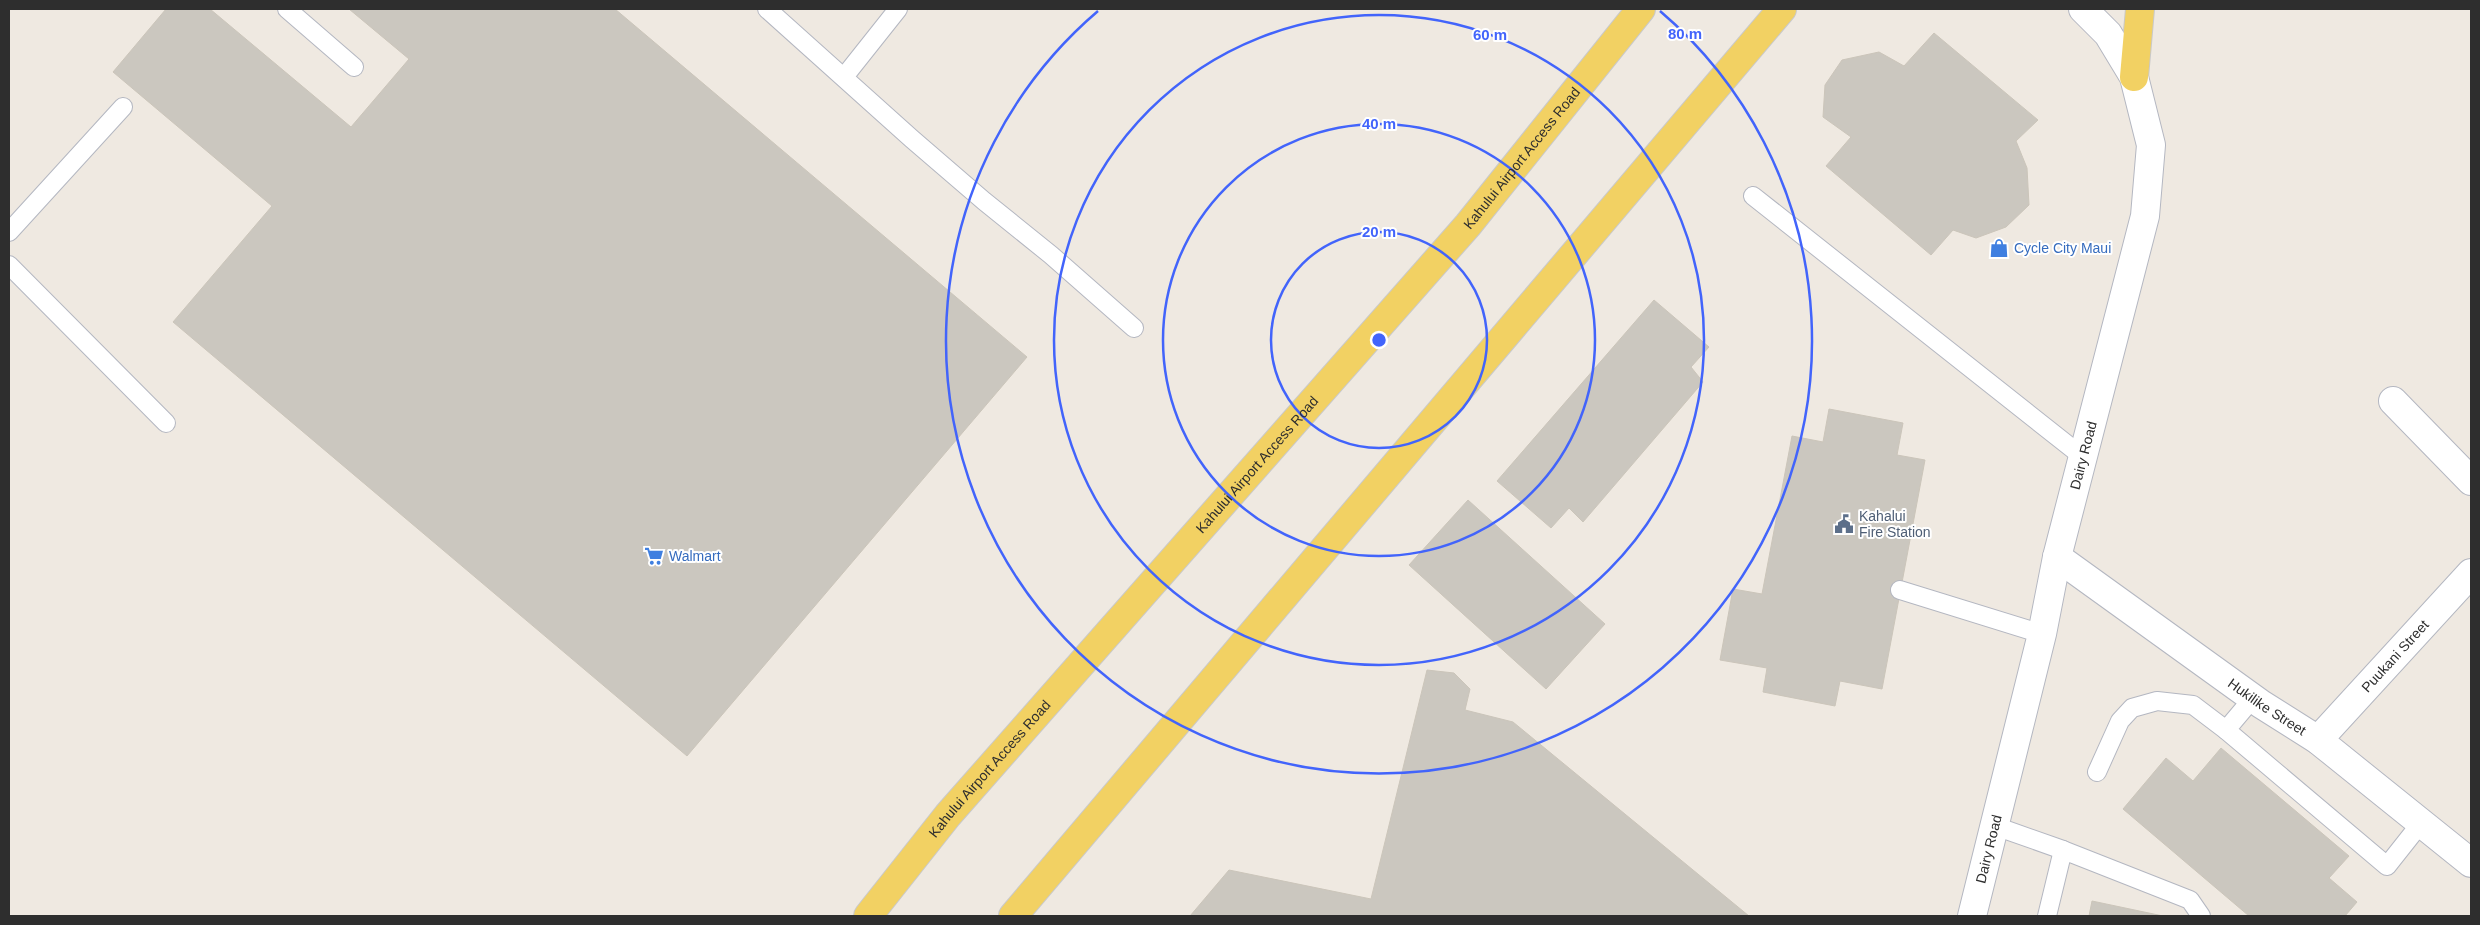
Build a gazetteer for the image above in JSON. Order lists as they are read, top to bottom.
{
  "streets": {
    "main road": [
      "Kahului Airport Access Road",
      "Dairy Road",
      "Puukani Street",
      "Hukilike Street"
    ]
  },
  "crossings": [
    ["Dairy Road", "Hukilike Street"],
    ["Puukani Street", "Hukilike Street"]
  ],
  "places": {
    "shop": ["Cycle City Maui"],
    "public building": ["Kahalui Fire Station"],
    "supermarket": ["Walmart"]
  },
  "rings": [
    "80 m",
    "60 m",
    "40 m",
    "20 m"
  ]
}
